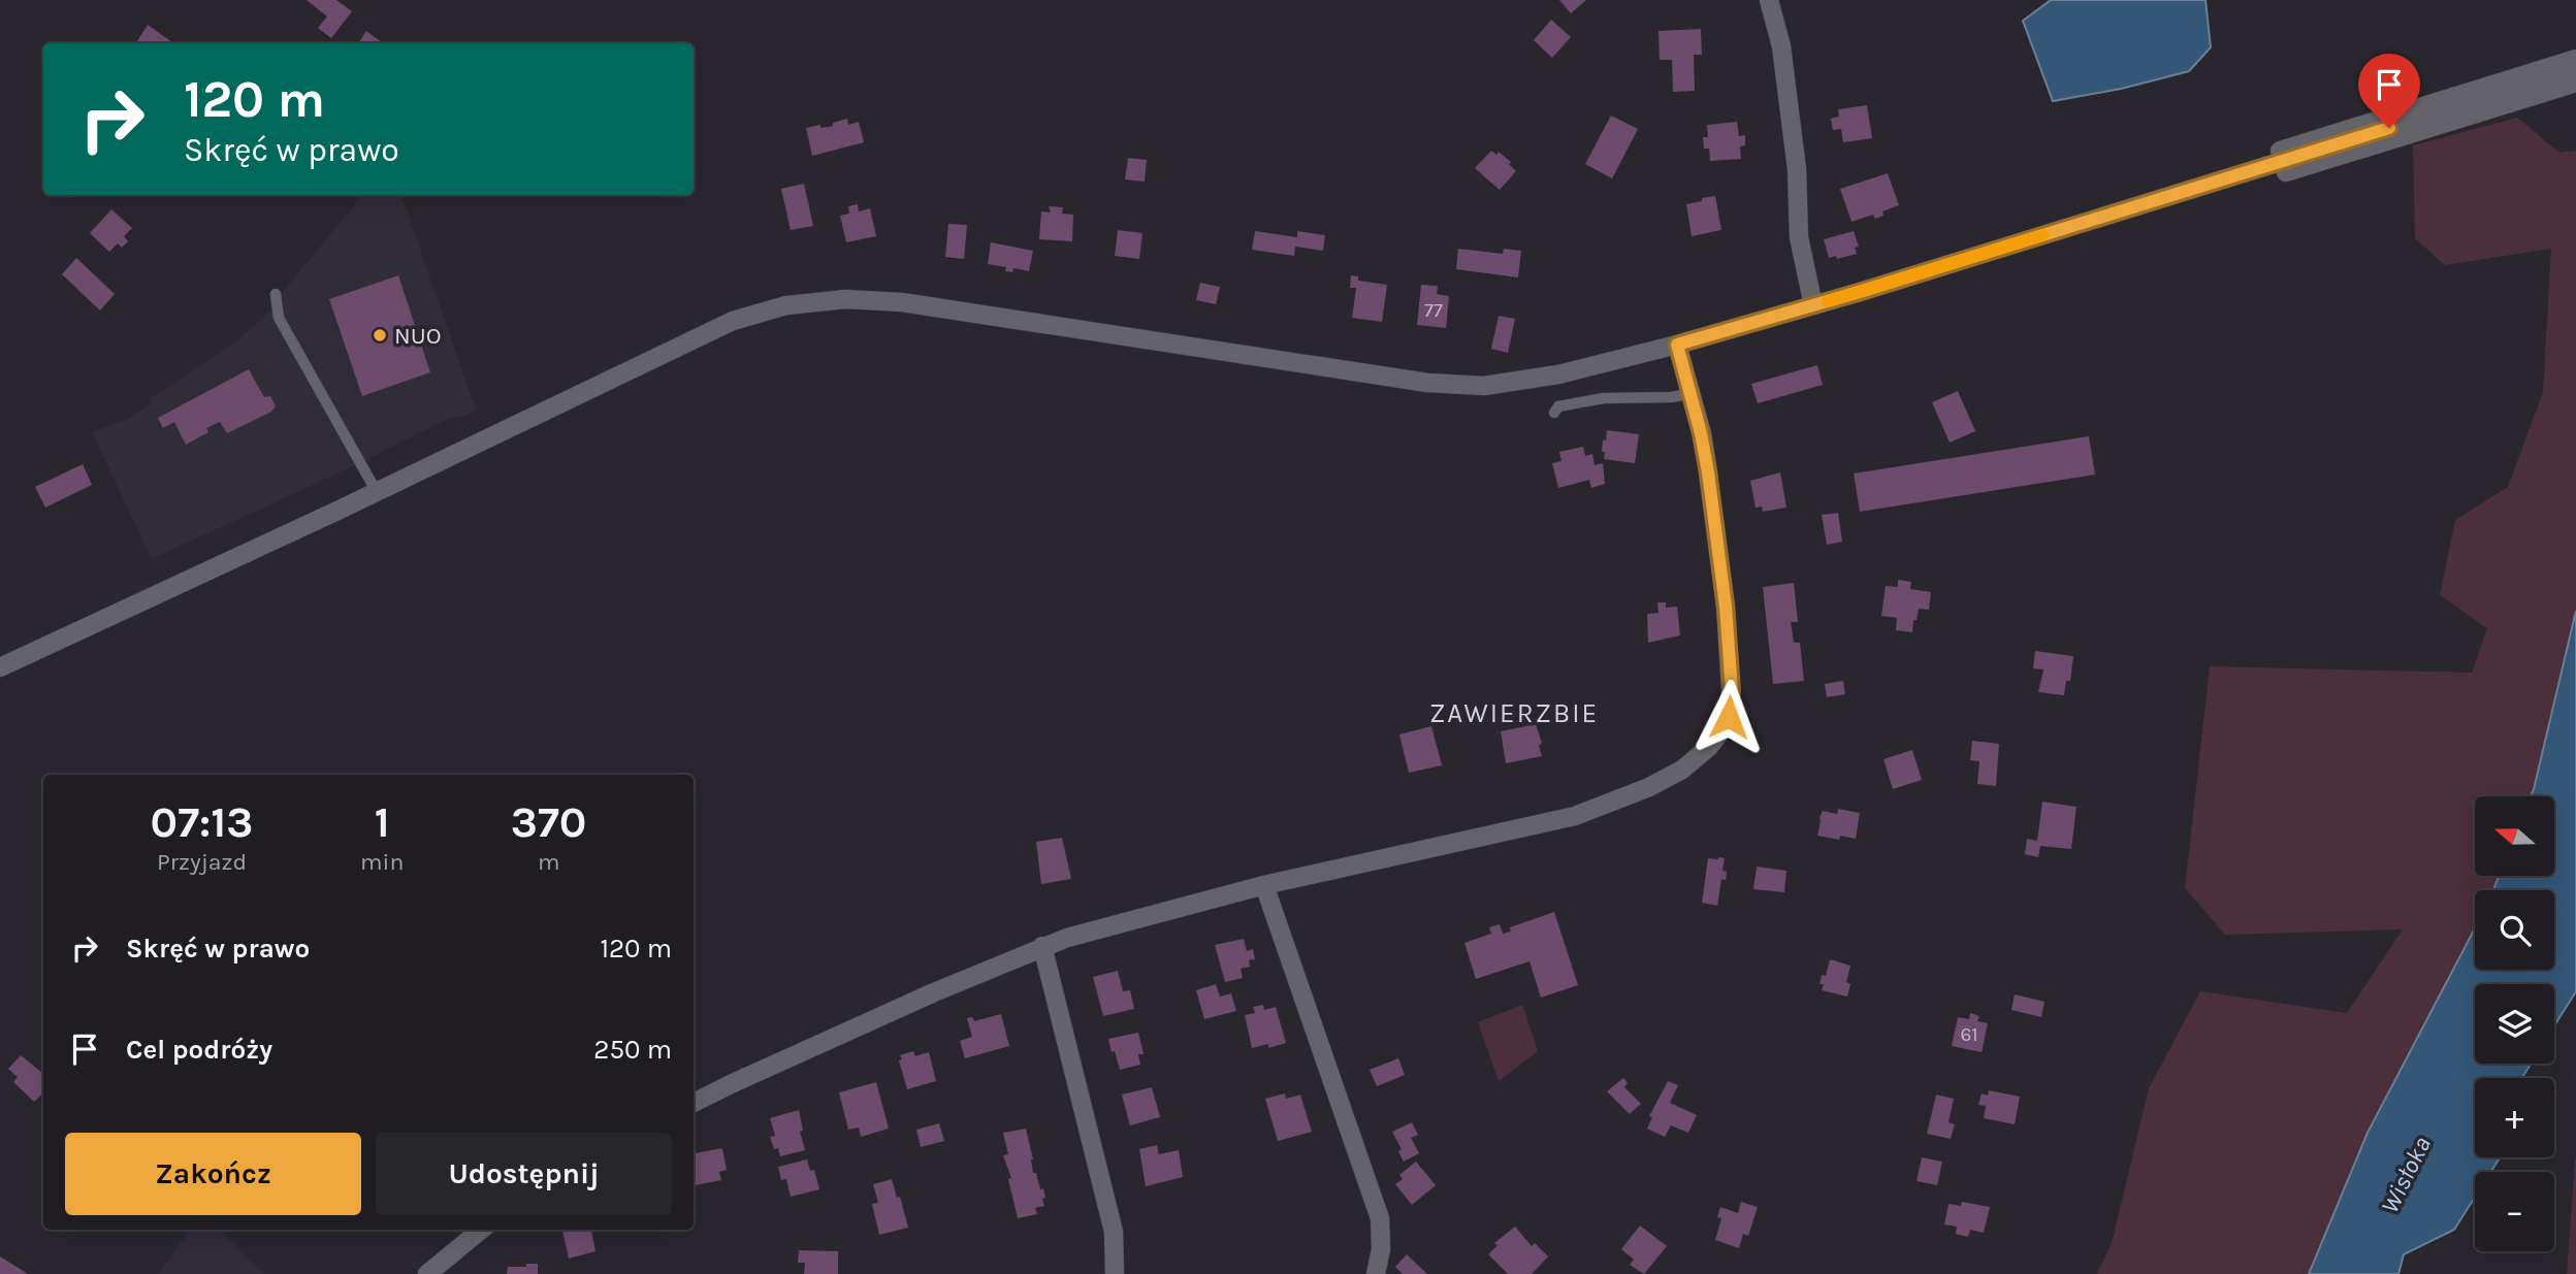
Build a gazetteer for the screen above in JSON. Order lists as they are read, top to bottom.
{
  "districts": ["ZAWIERZBIE"],
  "water": ["Wisłoka"],
  "places": ["NUO"],
  "house_numbers": ["77", "61"],
  "north": "left",
  "page": {
    "turn": ["120 m", "Skręć w prawo"],
    "eta": [
      "07:13",
      "Przyjazd",
      "1",
      "min",
      "370",
      "m"
    ],
    "map_buttons": ["+", "−"],
    "list": [
      {
        "name": "Skręć w prawo",
        "value": "120 m"
      },
      {
        "name": "Cel podróży",
        "value": "250 m"
      }
    ],
    "buttons": ["Zakończ", "Udostępnij"]
  }
}
